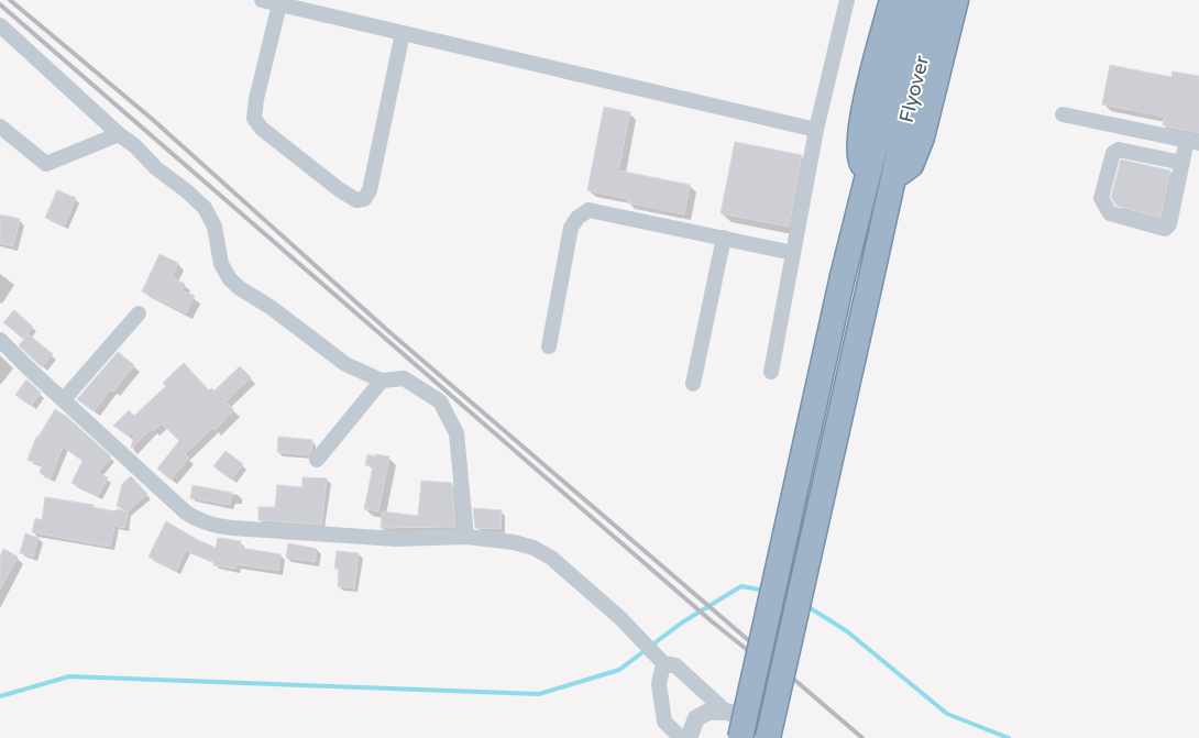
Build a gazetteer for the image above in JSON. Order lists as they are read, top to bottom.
{
  "streets": {
    "highway": ["Flyover"]
  }
}
